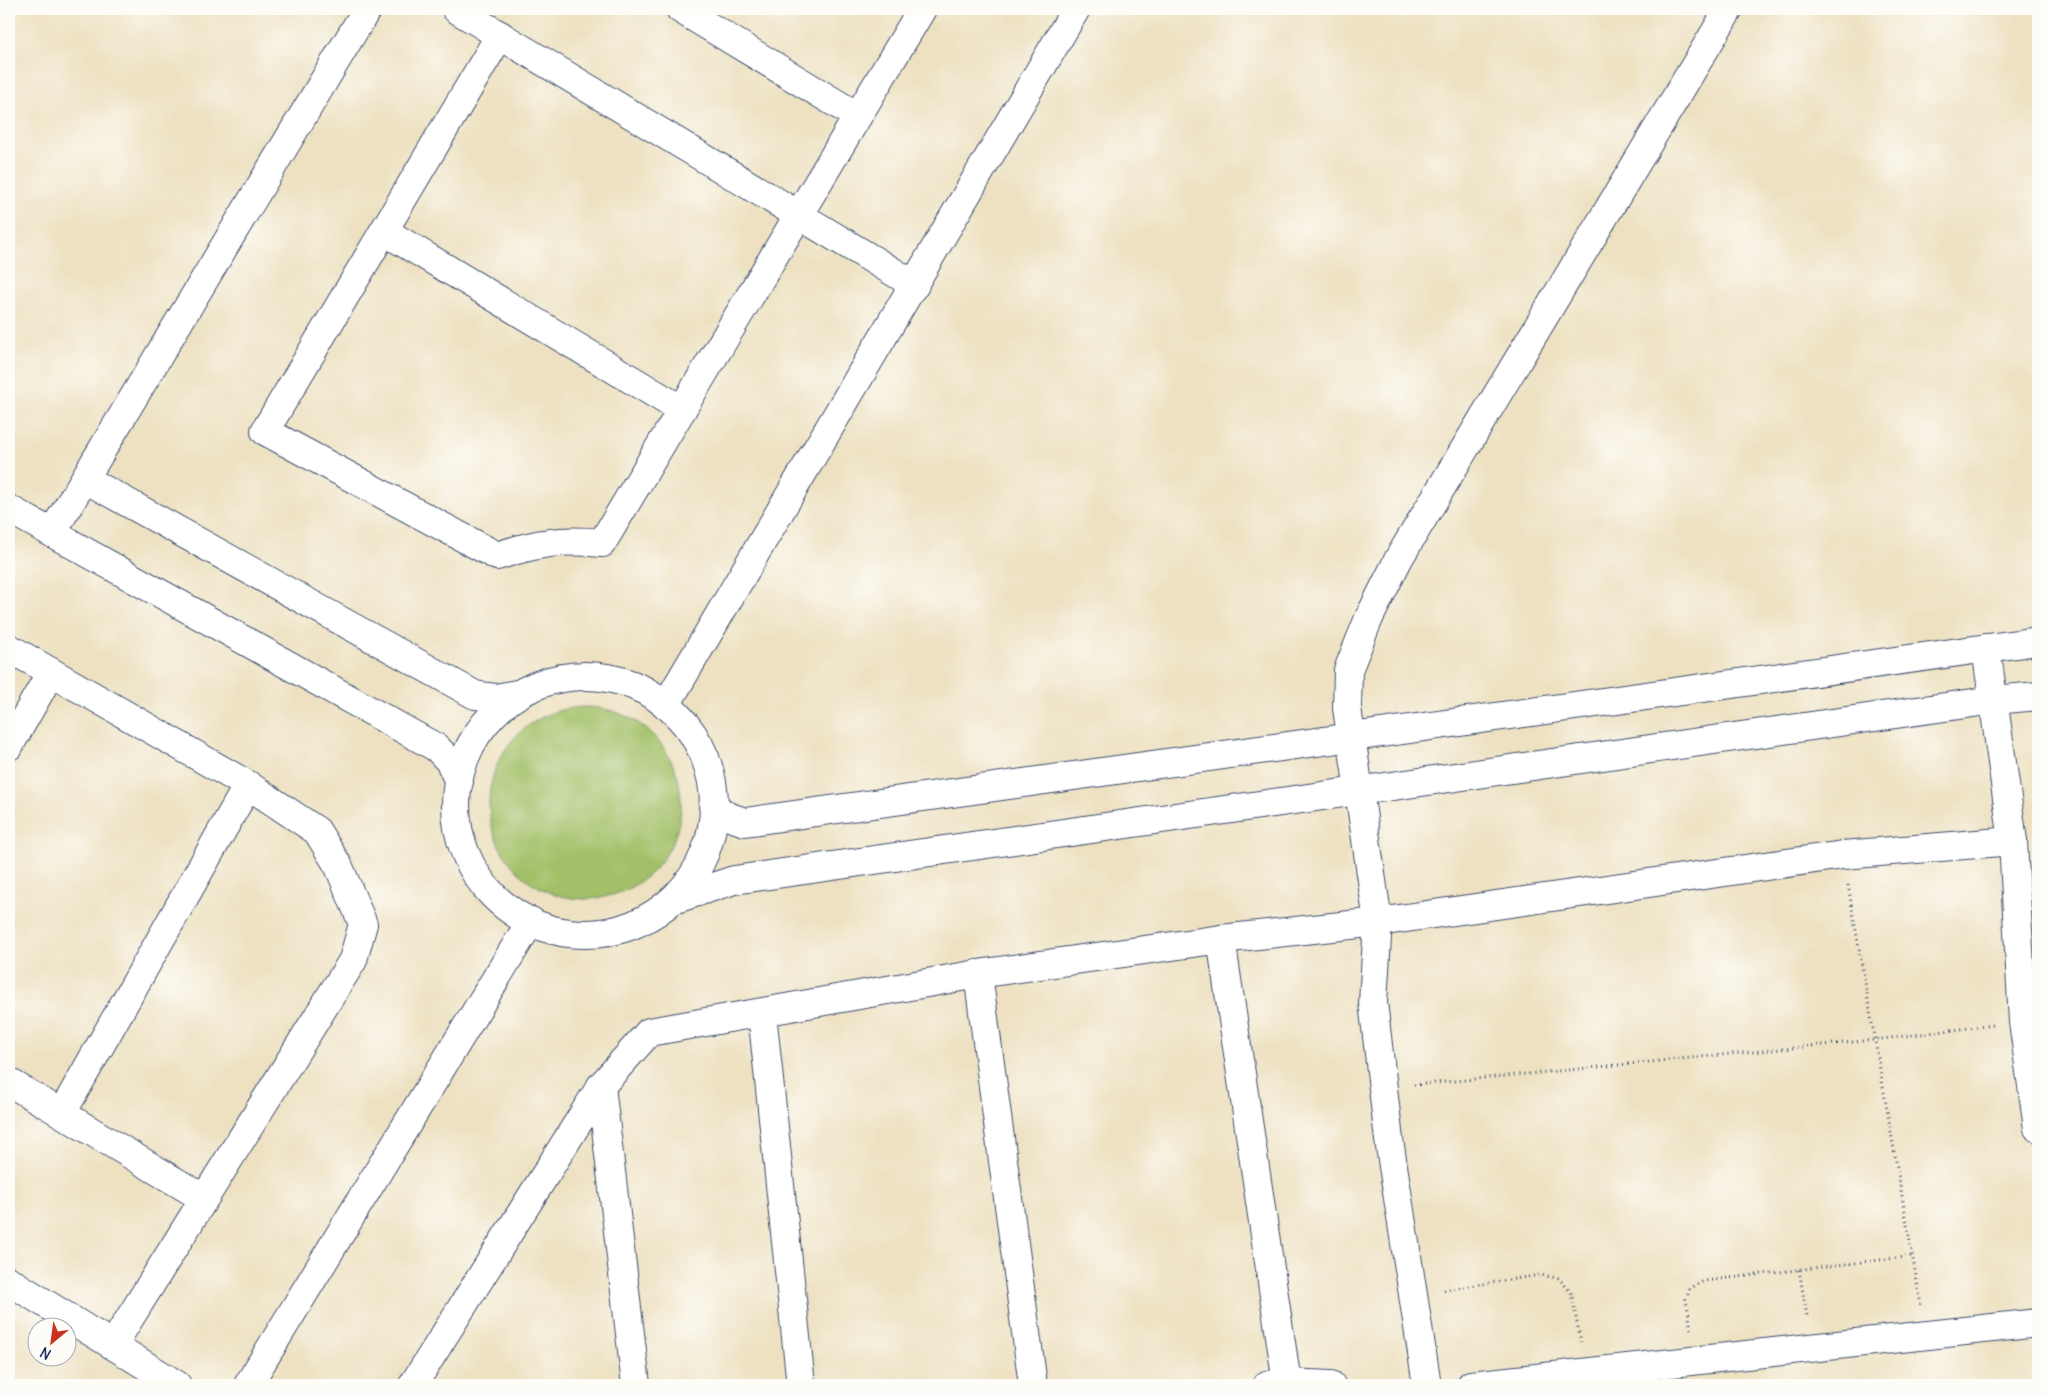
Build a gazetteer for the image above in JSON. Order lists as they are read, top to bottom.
{
  "north": "bottom left"
}
